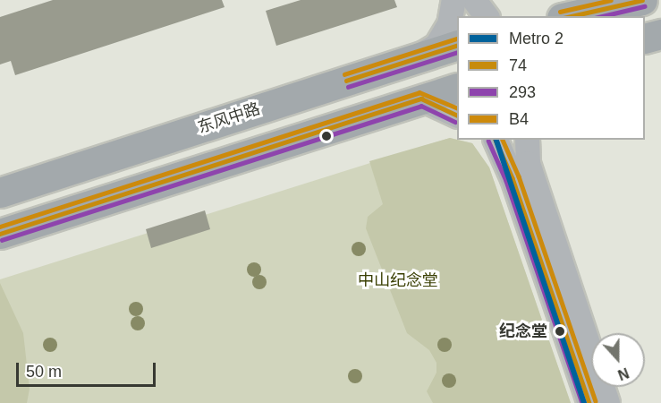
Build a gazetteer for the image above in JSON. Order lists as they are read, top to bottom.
{
  "streets": {
    "highway": ["东风中路"]
  },
  "parks": ["中山纪念堂"],
  "places": ["纪念堂"],
  "lines": [
    "transit line 74",
    "transit line B4",
    "transit line 293",
    "metro line 2"
  ],
  "legend": [
    "Metro 2",
    "74",
    "293",
    "B4"
  ],
  "scale_bar": "50 m",
  "north": "bottom"
}
